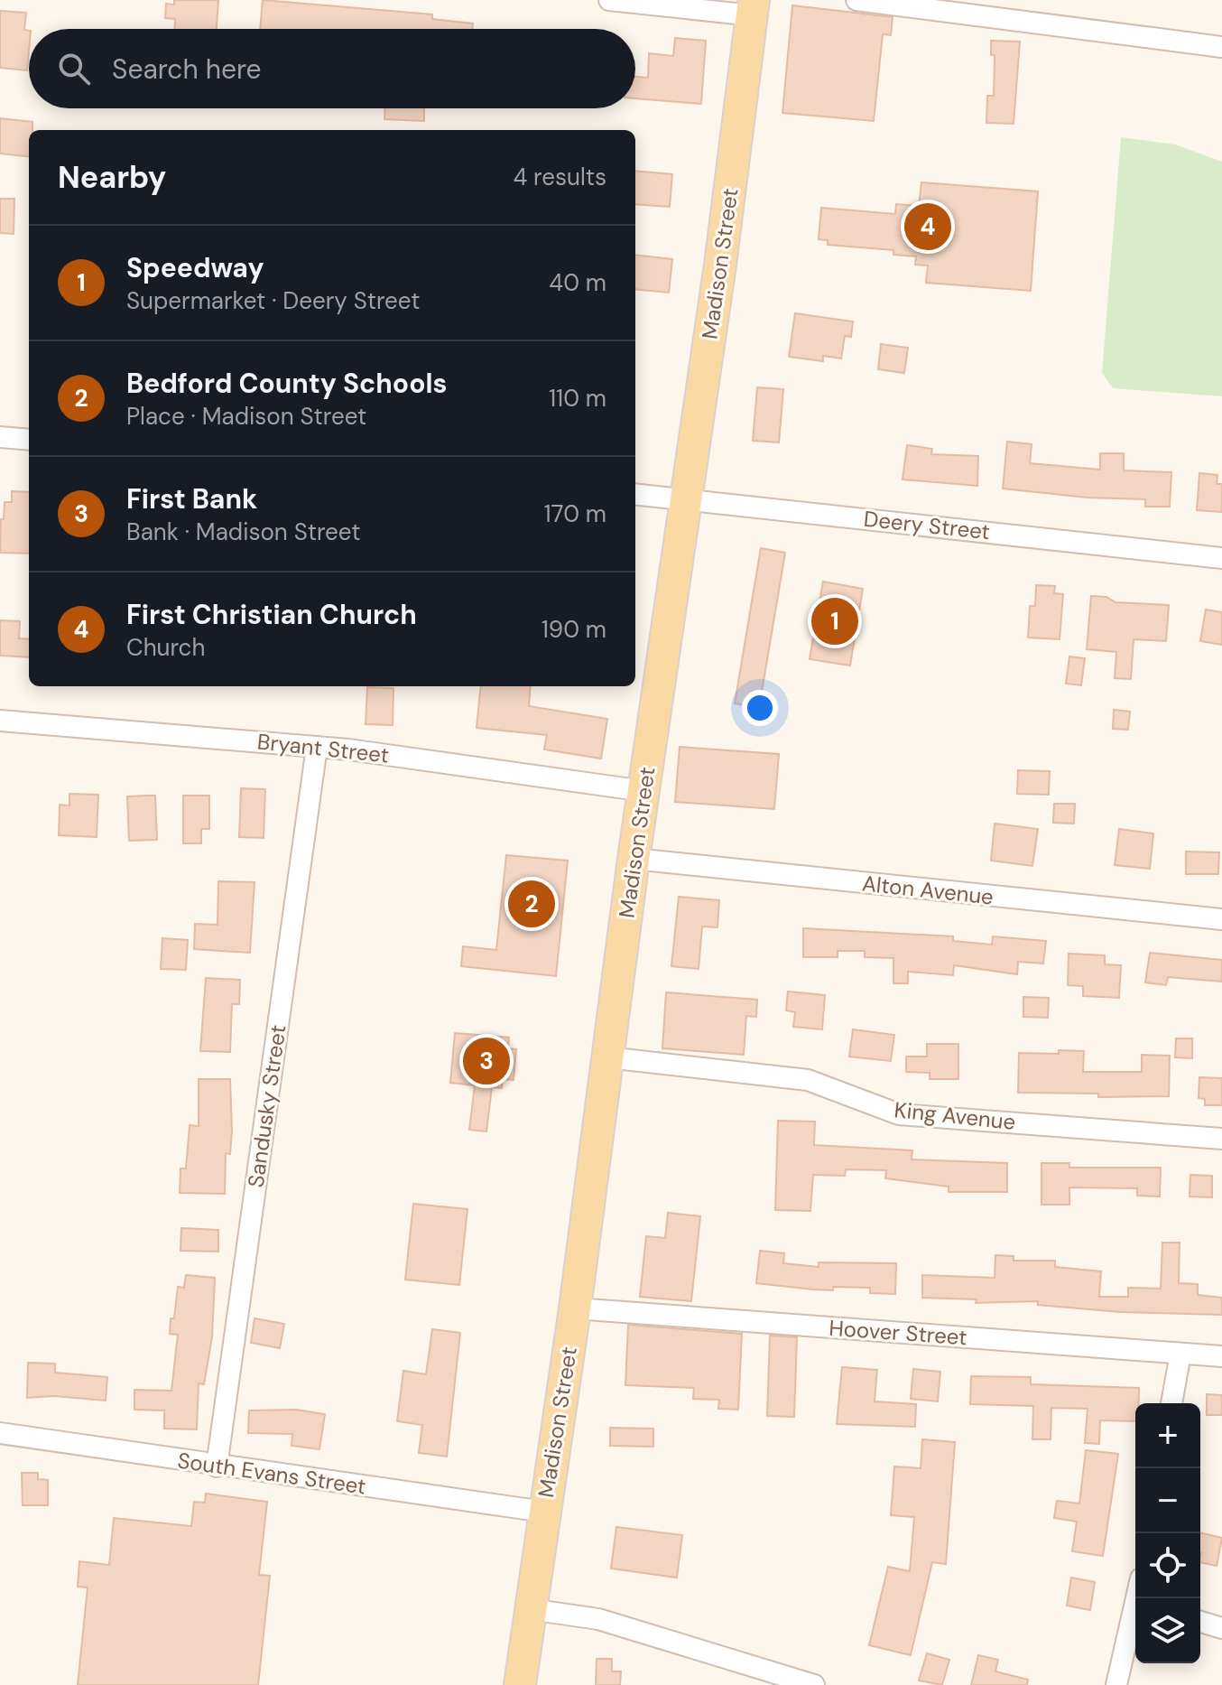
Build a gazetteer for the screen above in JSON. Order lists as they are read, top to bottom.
{
  "streets": {
    "main road": ["Madison Street"],
    "street": [
      "Deery Street",
      "Bryant Street",
      "Alton Avenue",
      "Sandusky Street",
      "King Avenue",
      "Hoover Street",
      "South Evans Street"
    ]
  },
  "crossings": [
    ["Madison Street", "Deery Street"],
    ["Madison Street", "Bryant Street"],
    ["Madison Street", "Alton Avenue"],
    ["Madison Street", "King Avenue"],
    ["Madison Street", "Hoover Street"],
    ["Madison Street", "South Evans Street"],
    ["Bryant Street", "Sandusky Street"],
    ["Sandusky Street", "South Evans Street"]
  ],
  "page": {
    "search": "Search here",
    "heading": ["Nearby", "4 results"],
    "pins": [
      "4",
      "1",
      "2",
      "3"
    ],
    "list": [
      {
        "mark": "1",
        "name": "Speedway",
        "note": "Supermarket · Deery Street",
        "value": "40 m"
      },
      {
        "mark": "2",
        "name": "Bedford County Schools",
        "note": "Place · Madison Street",
        "value": "110 m"
      },
      {
        "mark": "3",
        "name": "First Bank",
        "note": "Bank · Madison Street",
        "value": "170 m"
      },
      {
        "mark": "4",
        "name": "First Christian Church",
        "note": "Church",
        "value": "190 m"
      }
    ],
    "map_buttons": ["+", "−"]
  }
}
